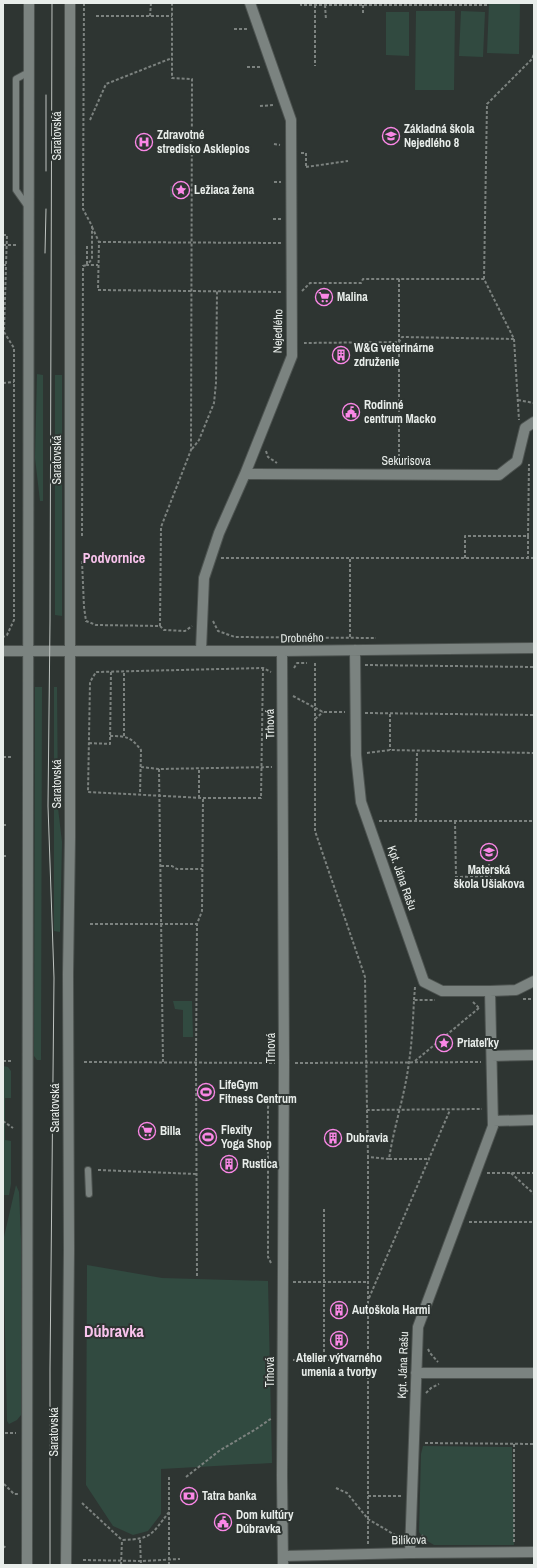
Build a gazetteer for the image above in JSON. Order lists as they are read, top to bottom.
{
  "streets": {
    "street": [
      "Saratovská",
      "Nejedlého",
      "Sekurisova",
      "Drobného",
      "Trhová",
      "Kpt. Jána Rašu",
      "Bilíkova"
    ]
  },
  "crossings": [
    ["Saratovská", "Drobného"],
    ["Nejedlého", "Sekurisova"],
    ["Nejedlého", "Drobného"],
    ["Drobného", "Trhová"],
    ["Drobného", "Kpt. Jána Rašu"],
    ["Trhová", "Bilíkova"],
    ["Kpt. Jána Rašu", "Bilíkova"]
  ],
  "districts": ["Podvornice", "Dúbravka"],
  "places": {
    "school or university": ["Základná škola Nejedlého 8", "Materská škola Ušiakova"],
    "hospital": ["Zdravotné stredisko Asklepios"],
    "place": ["Ležiaca žena", "Priateľky"],
    "supermarket": ["Malina", "Billa"],
    "building": [
      "W&G veterinárne združenie",
      "Dubravia",
      "Rustica",
      "Autoškola Harmi",
      "Atelier výtvarného umenia a tvorby"
    ],
    "public building": ["Rodinné centrum Macko", "Dom kultúry Dúbravka"],
    "sports": ["LifeGym Fitness Centrum", "Flexity Yoga Shop"],
    "bank": ["Tatra banka"]
  }
}
